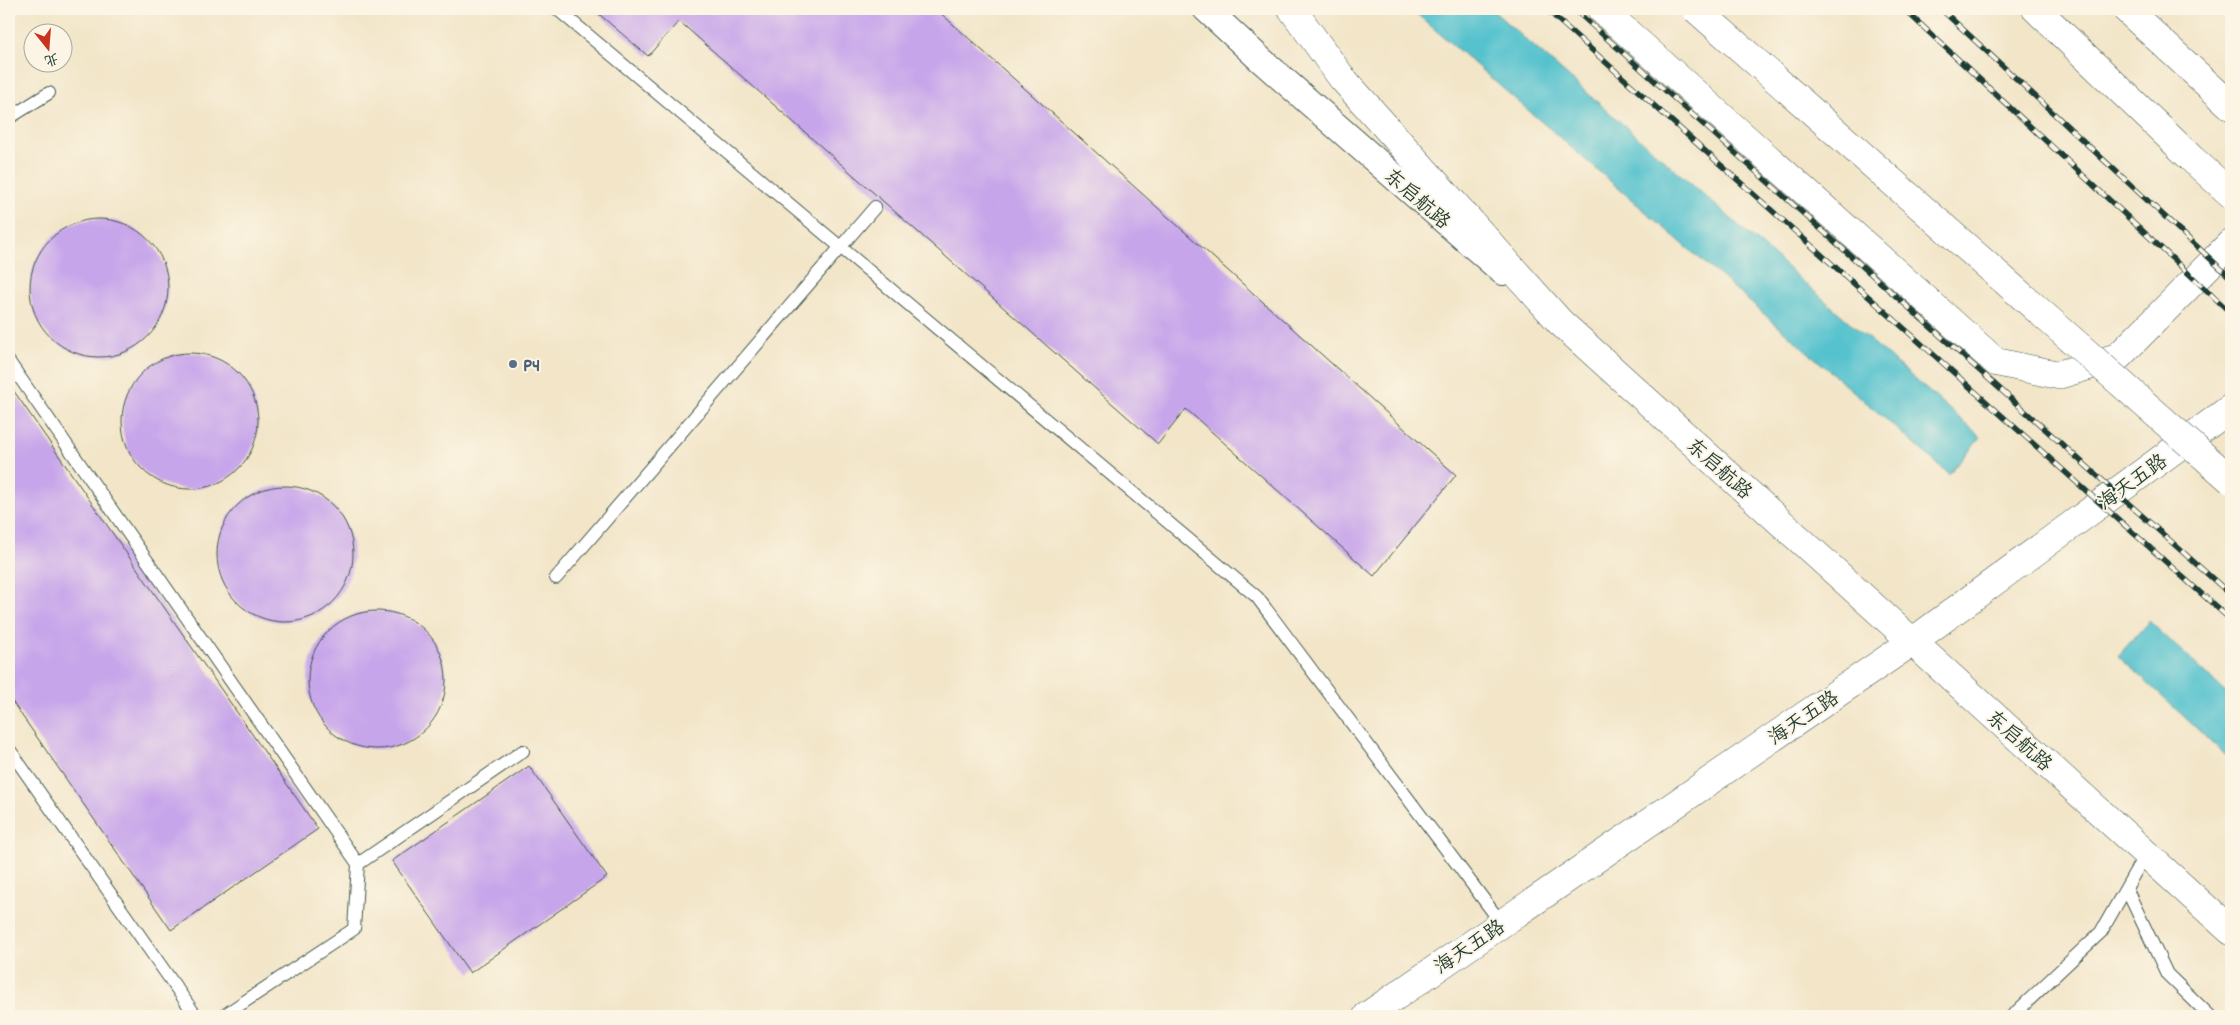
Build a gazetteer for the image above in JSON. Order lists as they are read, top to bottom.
{
  "streets": {
    "main road": ["东启航路", "海天五路"]
  },
  "crossings": [
    ["东启航路", "海天五路"]
  ],
  "places": ["P4"],
  "north": "bottom"
}
